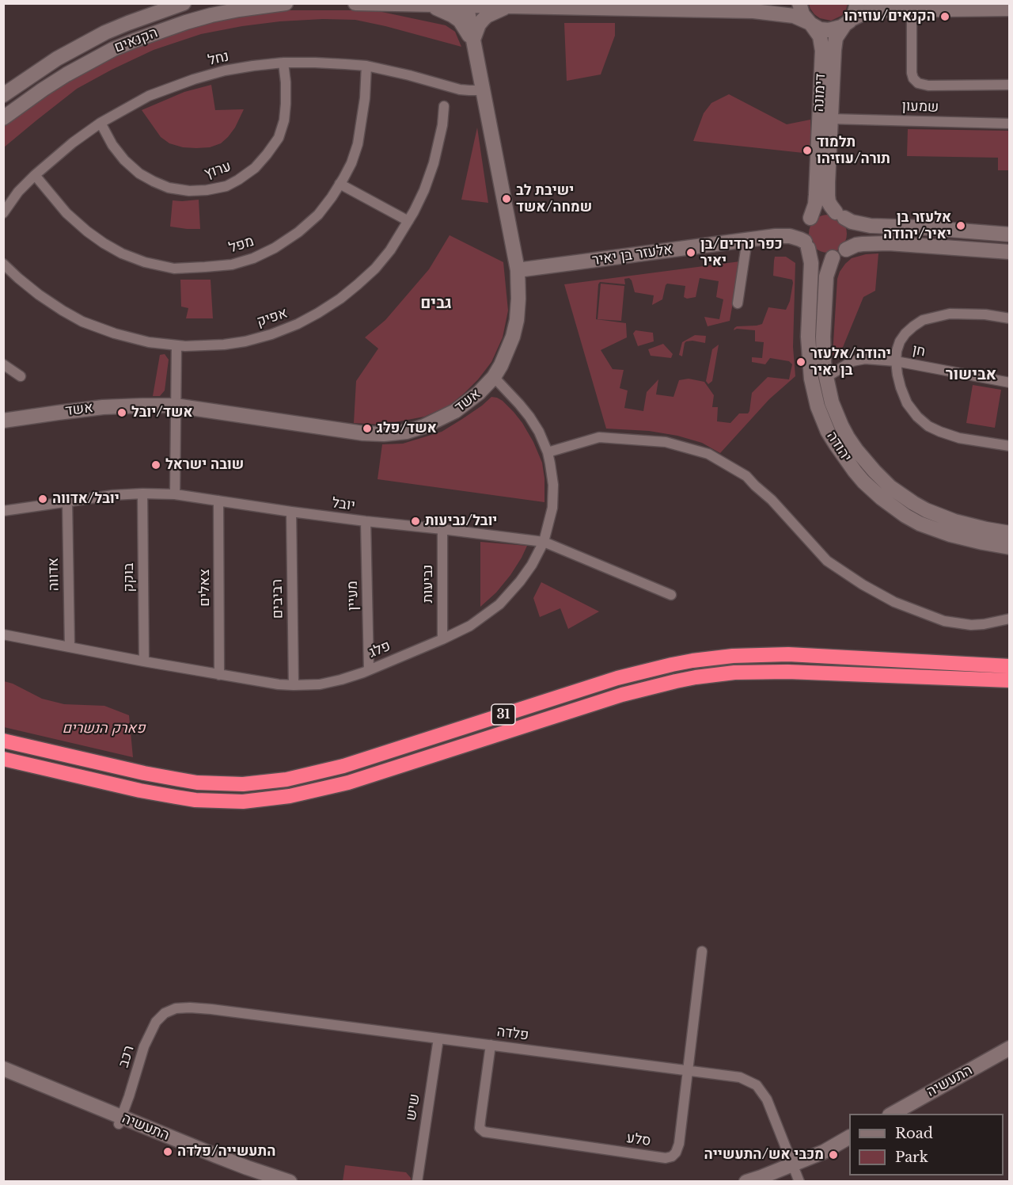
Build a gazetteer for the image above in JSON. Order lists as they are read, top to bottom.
{
  "streets": {
    "highway": ["31"],
    "street": [
      "הקנאים",
      "נחל",
      "דימונה",
      "שמעון",
      "ערוץ",
      "מפל",
      "אלעזר בן יאיר",
      "אפיק",
      "חן",
      "אשד",
      "יהודה",
      "יובל",
      "אדווה",
      "בוקק",
      "נביעות",
      "צאלים",
      "מעיין",
      "רביבים",
      "פלג",
      "פלדה",
      "רכב",
      "התעשיה",
      "שיש",
      "סלע"
    ]
  },
  "crossings": [
    ["נחל", "ערוץ"],
    ["נחל", "מפל"],
    ["נחל", "אשד"],
    ["דימונה", "שמעון"],
    ["דימונה", "אלעזר בן יאיר"],
    ["דימונה", "יהודה"],
    ["אלעזר בן יאיר", "אשד"],
    ["אלעזר בן יאיר", "יהודה"],
    ["חן", "יהודה"],
    ["אשד", "פלג"],
    ["יובל", "אדווה"],
    ["יובל", "בוקק"],
    ["יובל", "נביעות"],
    ["יובל", "צאלים"],
    ["יובל", "מעיין"],
    ["יובל", "רביבים"],
    ["יובל", "פלג"],
    ["אדווה", "פלג"],
    ["בוקק", "פלג"],
    ["נביעות", "פלג"],
    ["צאלים", "פלג"],
    ["מעיין", "פלג"],
    ["רביבים", "פלג"],
    ["פלדה", "רכב"],
    ["פלדה", "שיש"],
    ["פלדה", "סלע"],
    ["רכב", "התעשיה"]
  ],
  "districts": ["גבים", "אבישור"],
  "parks": ["פארק הנשרים"],
  "places": [
    "הקנאים/עוזיהו",
    "תלמוד תורה/עוזיהו",
    "ישיבת לב שמחה/אשד",
    "אלעזר בן יאיר/יהודה",
    "כפר נרדים/בן יאיר",
    "יהודה/אלעזר בן יאיר",
    "אשד/יובל",
    "אשד/פלג",
    "שובה ישראל",
    "יובל/אדווה",
    "יובל/נביעות",
    "התעשייה/פלדה",
    "מכבי אש/התעשייה"
  ],
  "legend": ["Road", "Park"]
}
